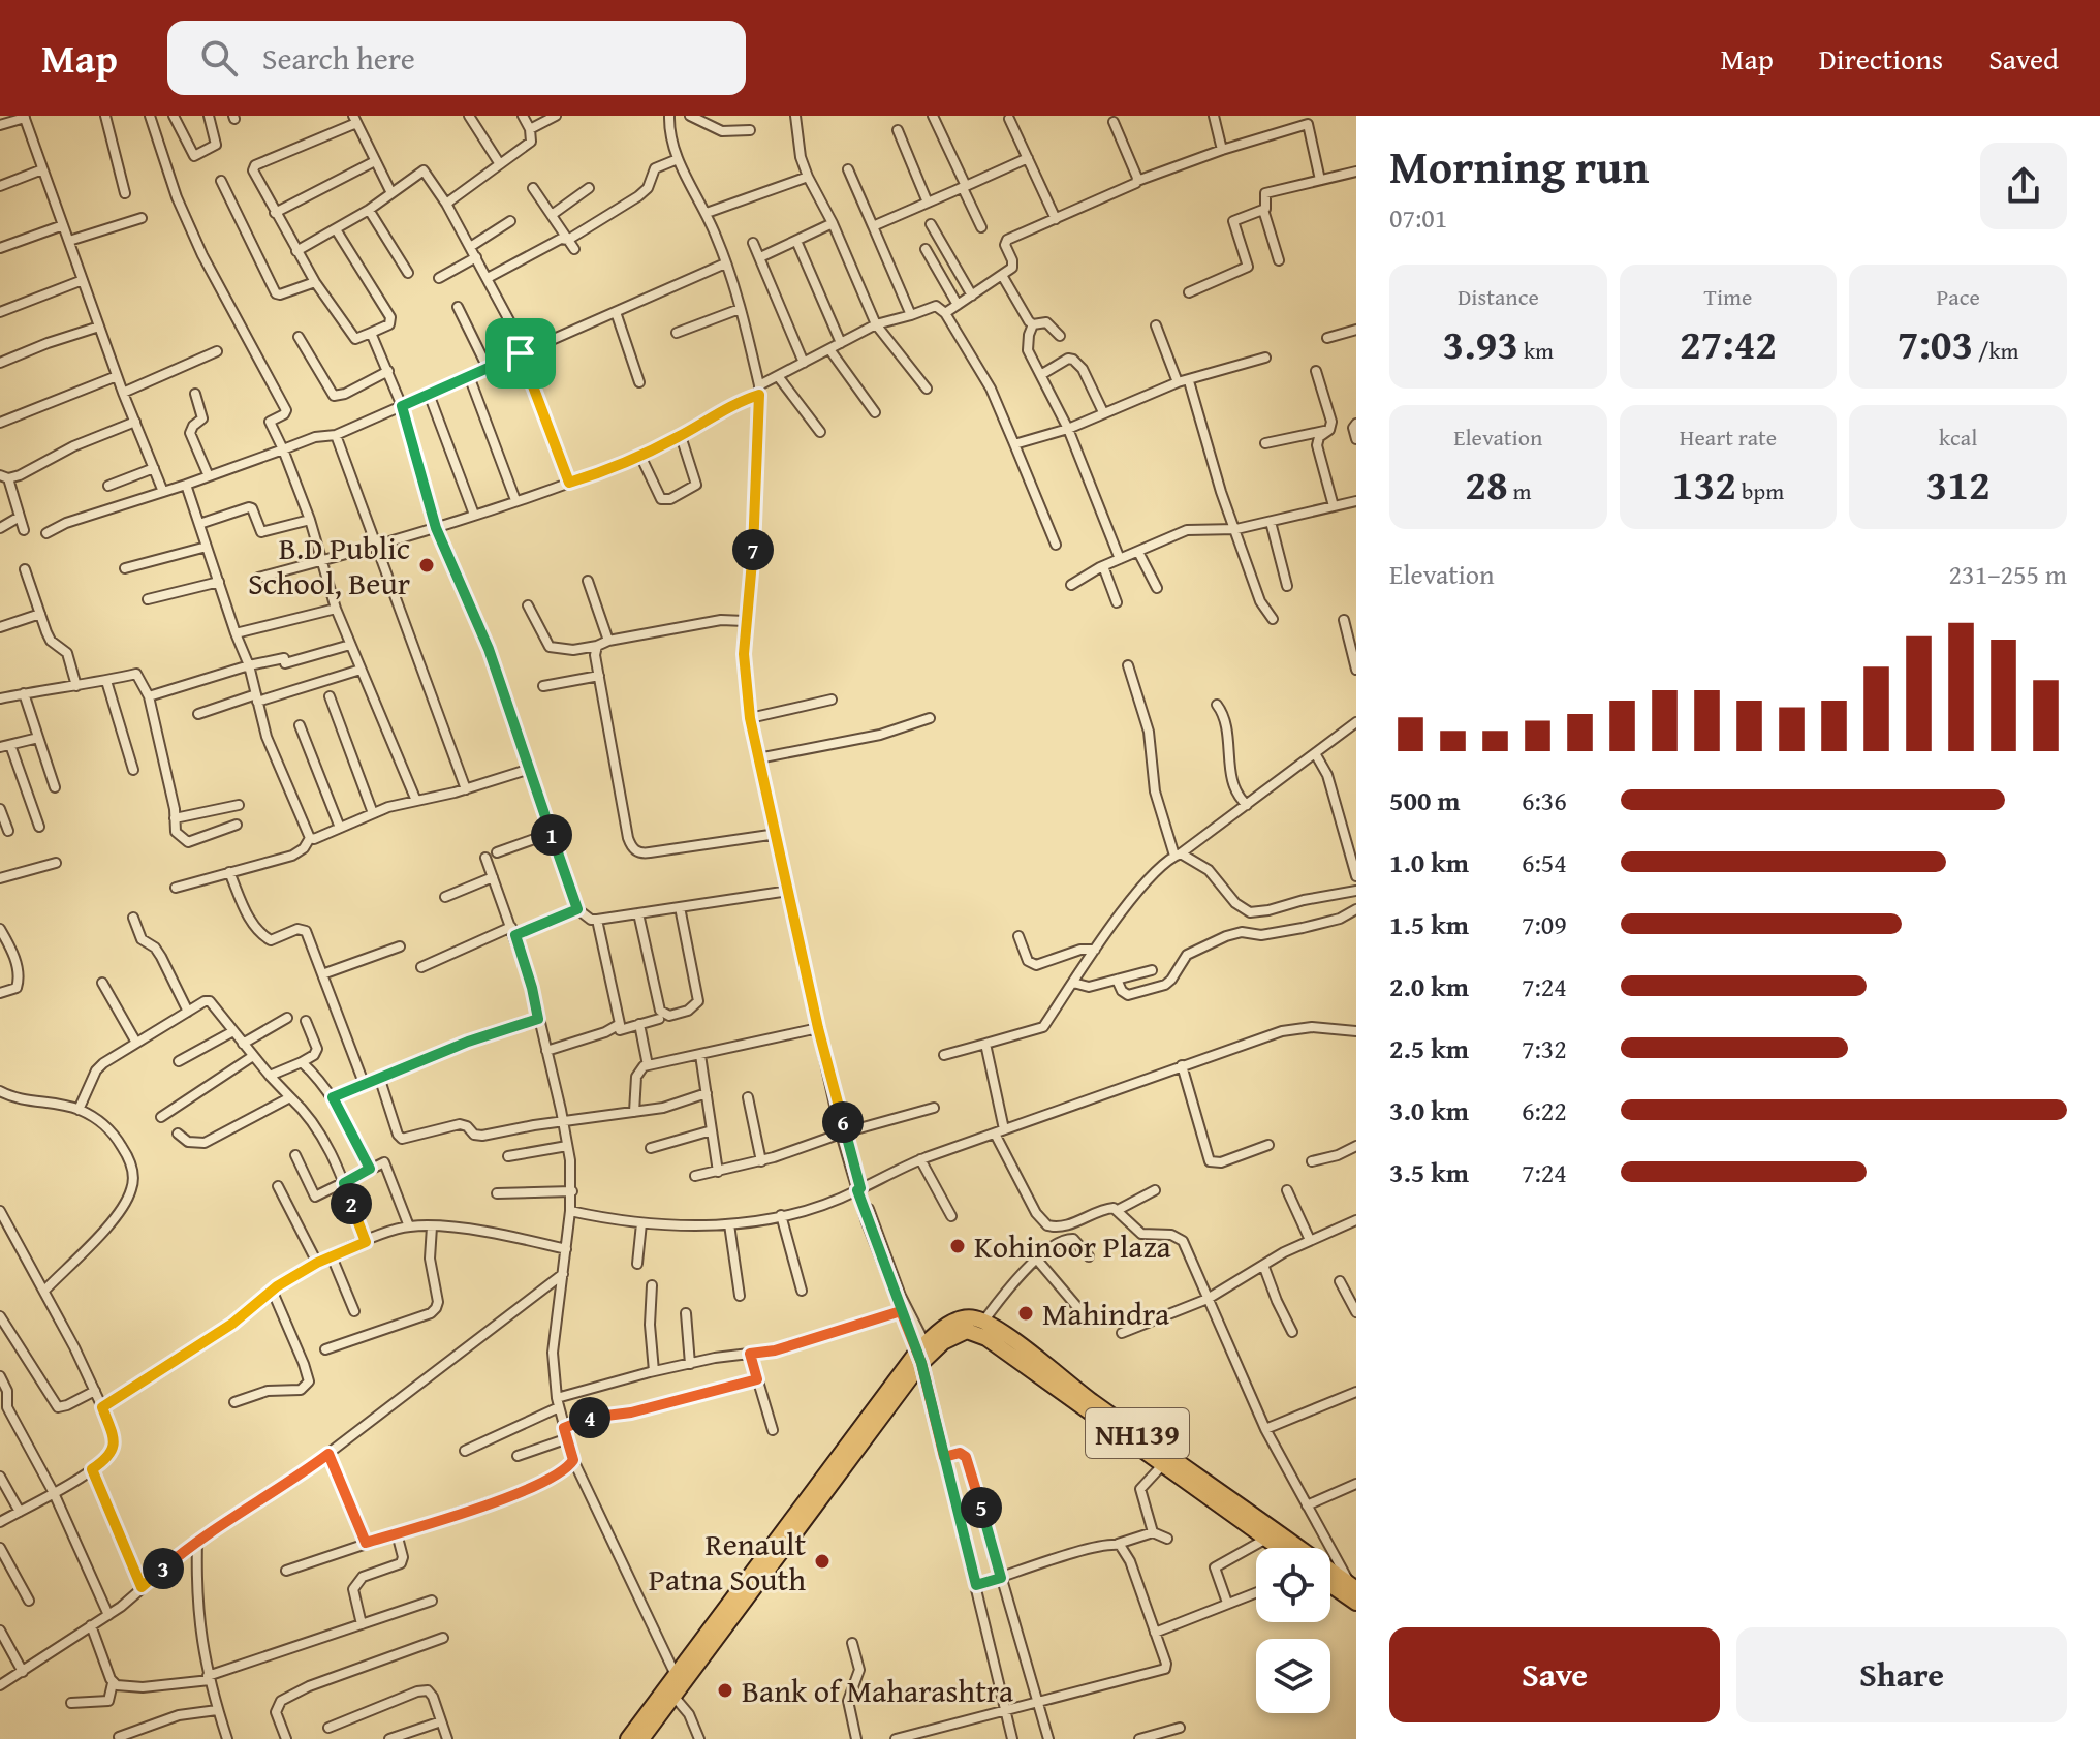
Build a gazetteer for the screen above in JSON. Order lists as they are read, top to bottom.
{
  "streets": {
    "highway": ["NH139"]
  },
  "places": [
    "B.D Public School, Beur",
    "Kohinoor Plaza",
    "Mahindra",
    "Renault Patna South",
    "Bank of Maharashtra"
  ],
  "page": {
    "header": "Map",
    "search": "Search here",
    "nav": ["Map", "Directions", "Saved"],
    "heading": ["Morning run", "07:01"],
    "stats": [
      ["Distance", "3.93 km"],
      ["Time", "27:42"],
      ["Pace", "7:03 /km"],
      ["Elevation", "28 m"],
      ["Heart rate", "132 bpm"],
      ["kcal", "312"]
    ],
    "pins": [
      "7",
      "1",
      "6",
      "2",
      "4",
      "5",
      "3"
    ],
    "chart": ["Elevation", "231–255 m"],
    "list": [
      {
        "name": "500 m",
        "note": "6:36"
      },
      {
        "name": "1.0 km",
        "note": "6:54"
      },
      {
        "name": "1.5 km",
        "note": "7:09"
      },
      {
        "name": "2.0 km",
        "note": "7:24"
      },
      {
        "name": "2.5 km",
        "note": "7:32"
      },
      {
        "name": "3.0 km",
        "note": "6:22"
      },
      {
        "name": "3.5 km",
        "note": "7:24"
      }
    ],
    "buttons": ["Save", "Share"]
  }
}
